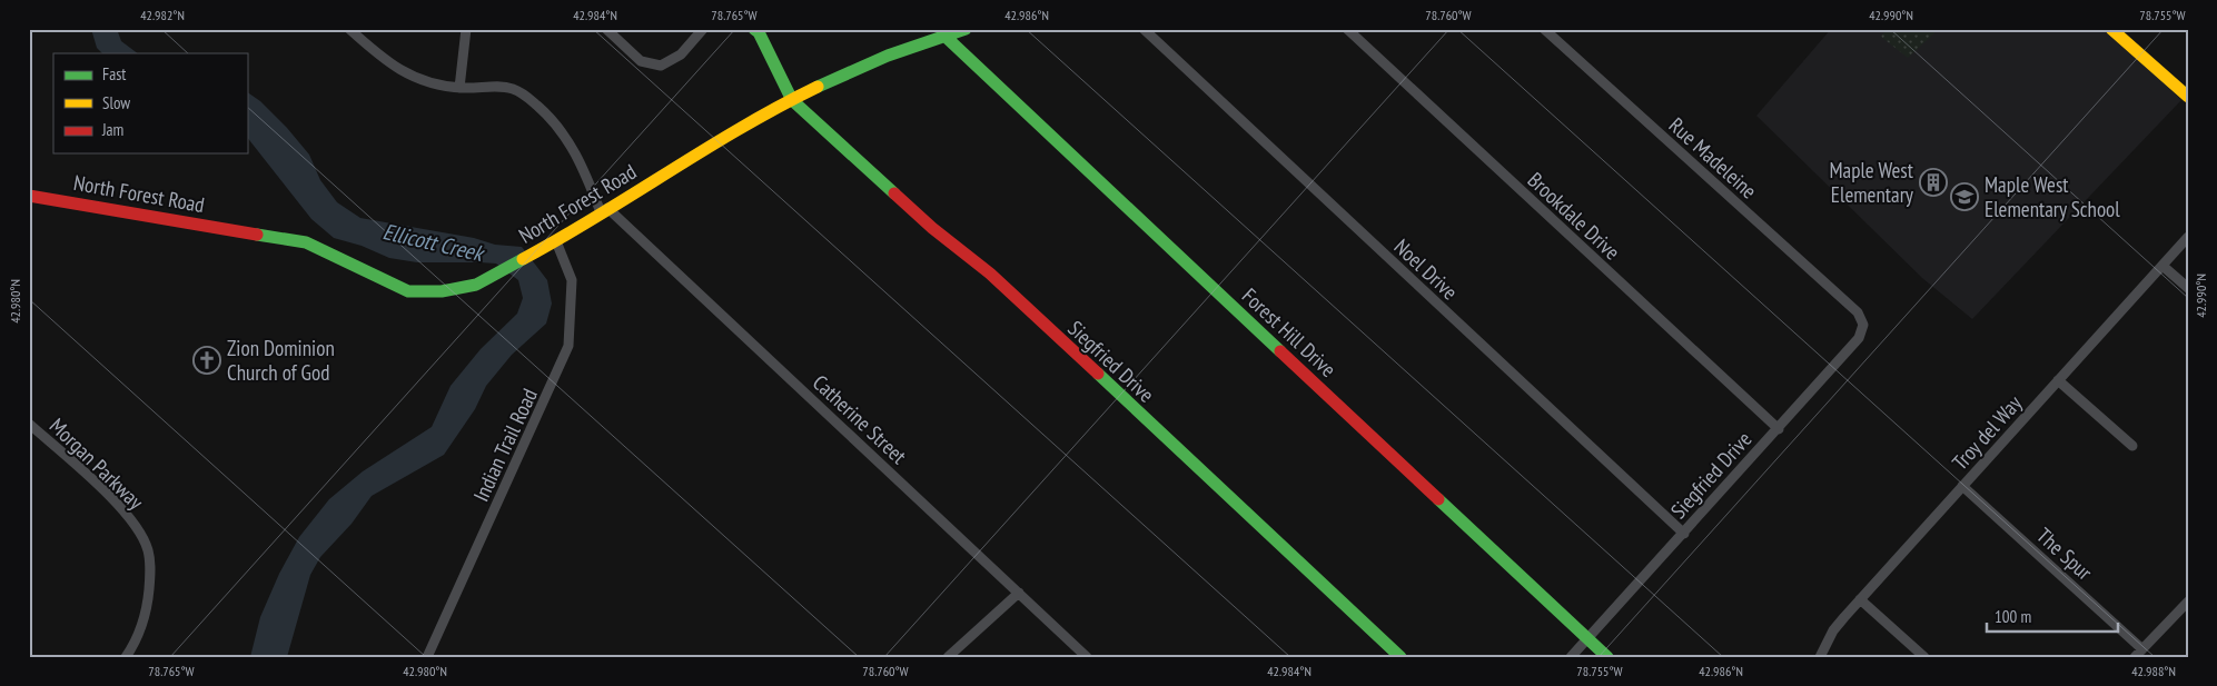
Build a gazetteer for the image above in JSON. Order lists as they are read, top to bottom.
{
  "streets": {
    "street": [
      "Rue Madeleine",
      "North Forest Road",
      "Brookdale Drive",
      "Noel Drive",
      "Forest Hill Drive",
      "Siegfried Drive",
      "Catherine Street",
      "Troy del Way",
      "Indian Trail Road",
      "Morgan Parkway",
      "The Spur"
    ]
  },
  "crossings": [
    ["Rue Madeleine", "Siegfried Drive"],
    ["North Forest Road", "Forest Hill Drive"],
    ["North Forest Road", "Siegfried Drive"],
    ["North Forest Road", "Catherine Street"],
    ["North Forest Road", "Indian Trail Road"],
    ["Brookdale Drive", "Siegfried Drive"],
    ["Noel Drive", "Siegfried Drive"],
    ["Forest Hill Drive", "Siegfried Drive"],
    ["Troy del Way", "The Spur"]
  ],
  "water": ["Ellicott Creek"],
  "places": {
    "building": ["Maple West Elementary"],
    "school or university": ["Maple West Elementary School"],
    "church": ["Zion Dominion Church of God"]
  },
  "legend": ["Fast", "Slow", "Jam"],
  "scale_bar": "100 m",
  "coordinates": [
    "42.982°N",
    "42.984°N",
    "78.765°W",
    "42.986°N",
    "78.760°W",
    "42.990°N",
    "78.755°W",
    "42.980°N",
    "42.988°N"
  ]
}
